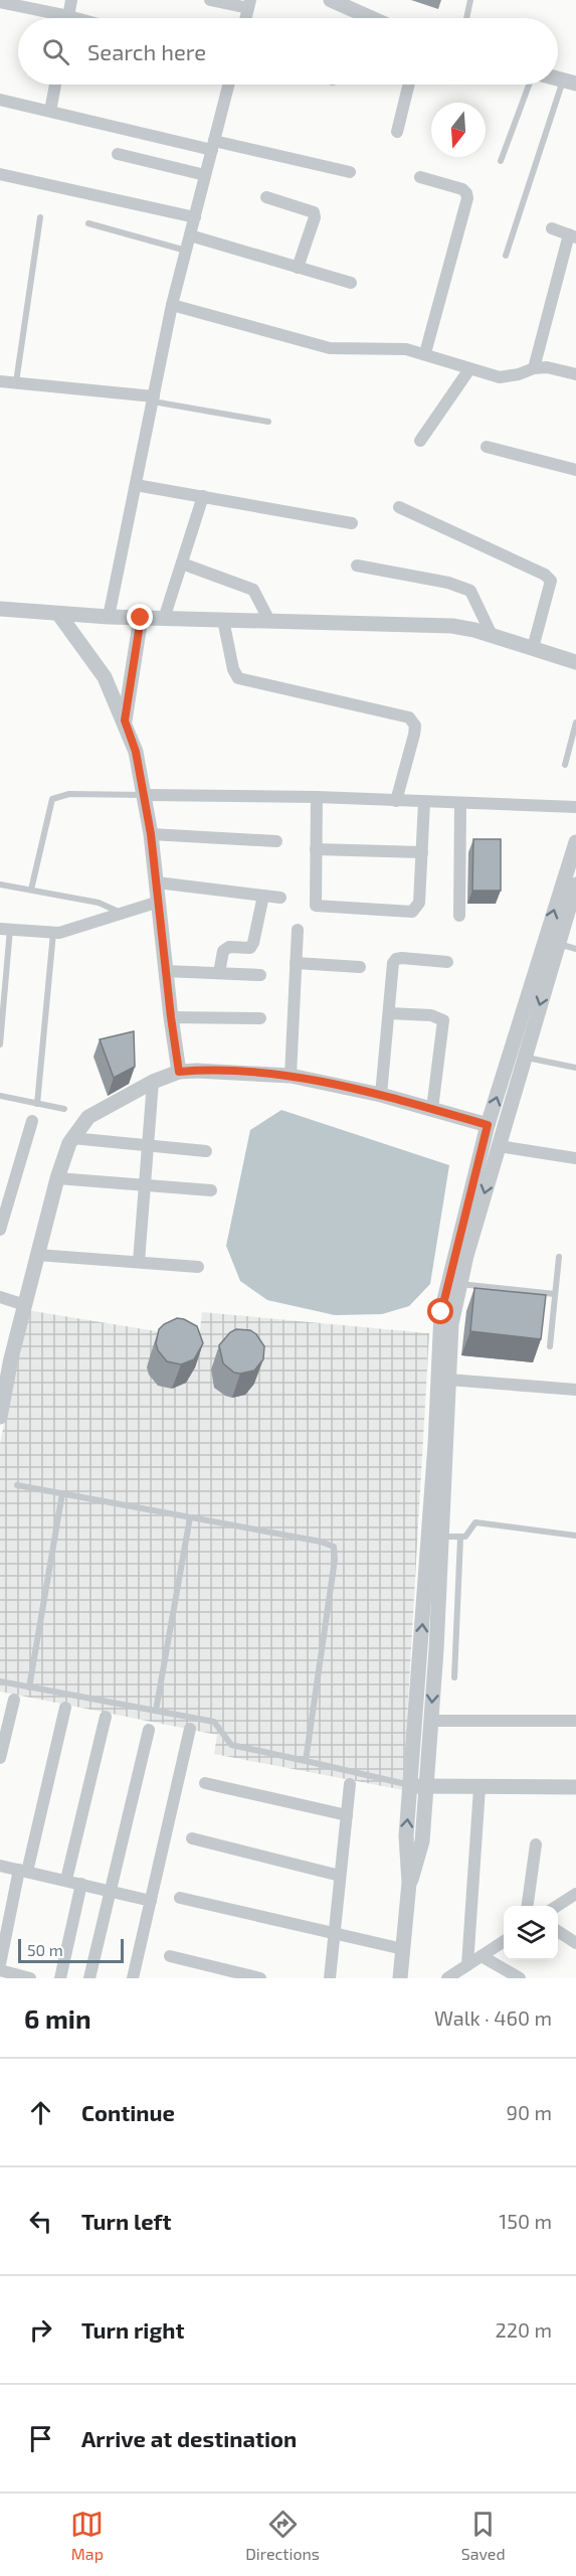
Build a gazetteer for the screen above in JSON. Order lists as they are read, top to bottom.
{
  "scale_bar": "50 m",
  "north": "bottom",
  "page": {
    "search": "Search here",
    "scale": "50 m",
    "heading": ["6 min", "Walk · 460 m"],
    "list": [
      ["Continue", "90 m"],
      ["Turn left", "150 m"],
      ["Turn right", "220 m"],
      "Arrive at destination"
    ],
    "nav": ["Map", "Directions", "Saved"]
  }
}
